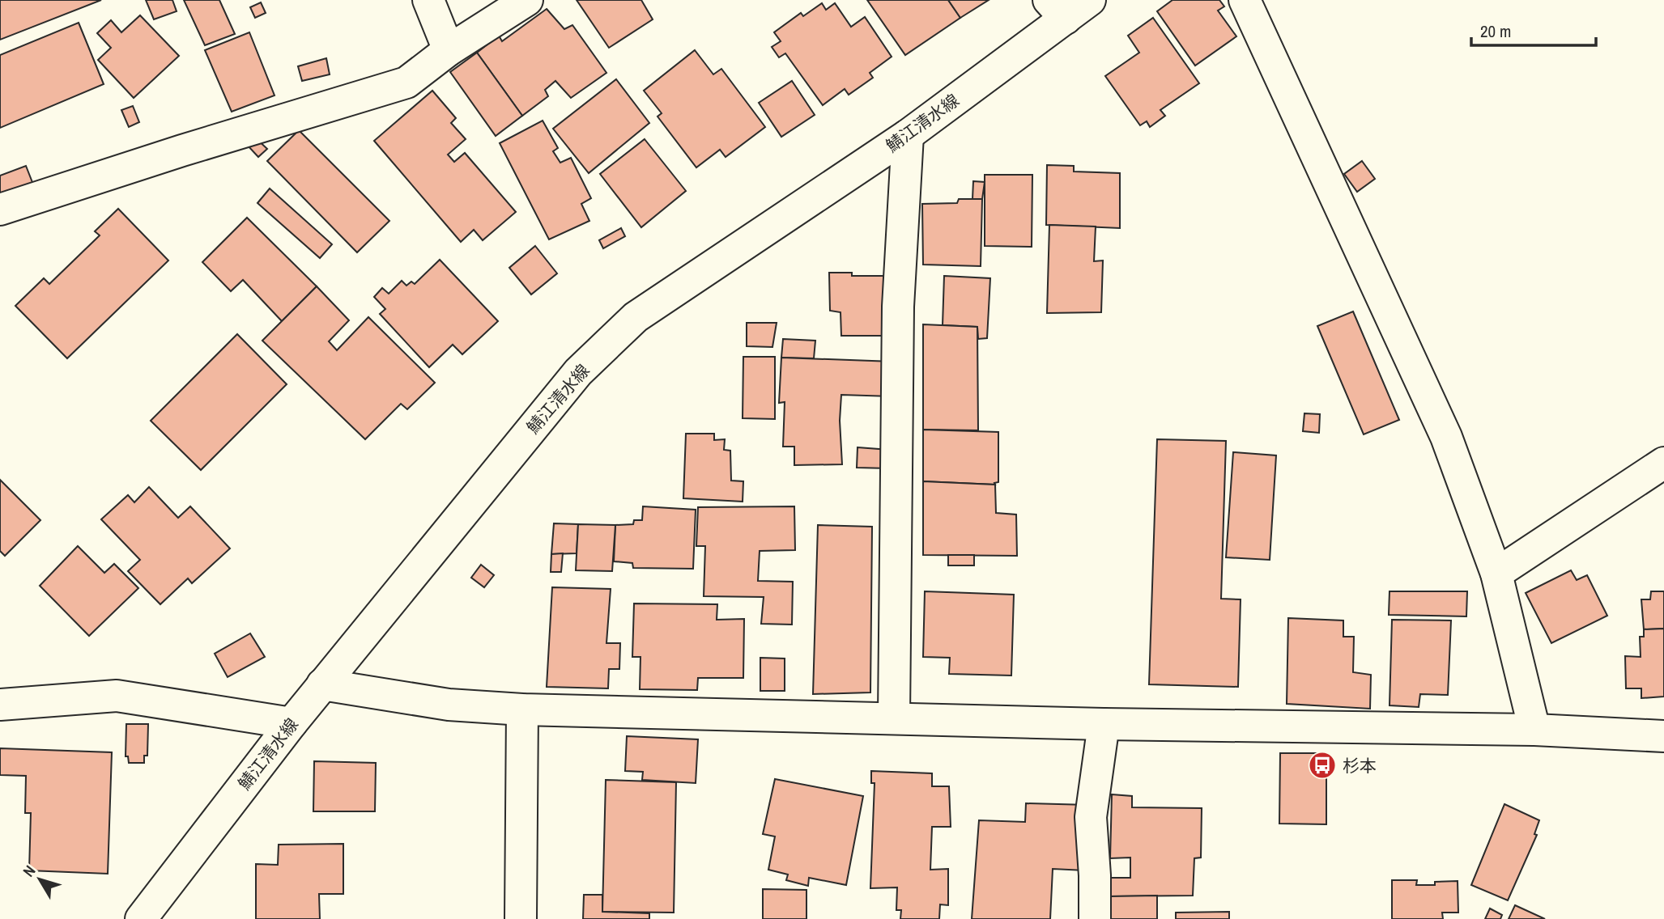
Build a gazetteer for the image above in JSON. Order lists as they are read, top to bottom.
{
  "streets": {
    "street": ["鯖江清水線"]
  },
  "places": {
    "bus stop": ["杉本"]
  },
  "scale_bar": "20 m",
  "north": "top left"
}
